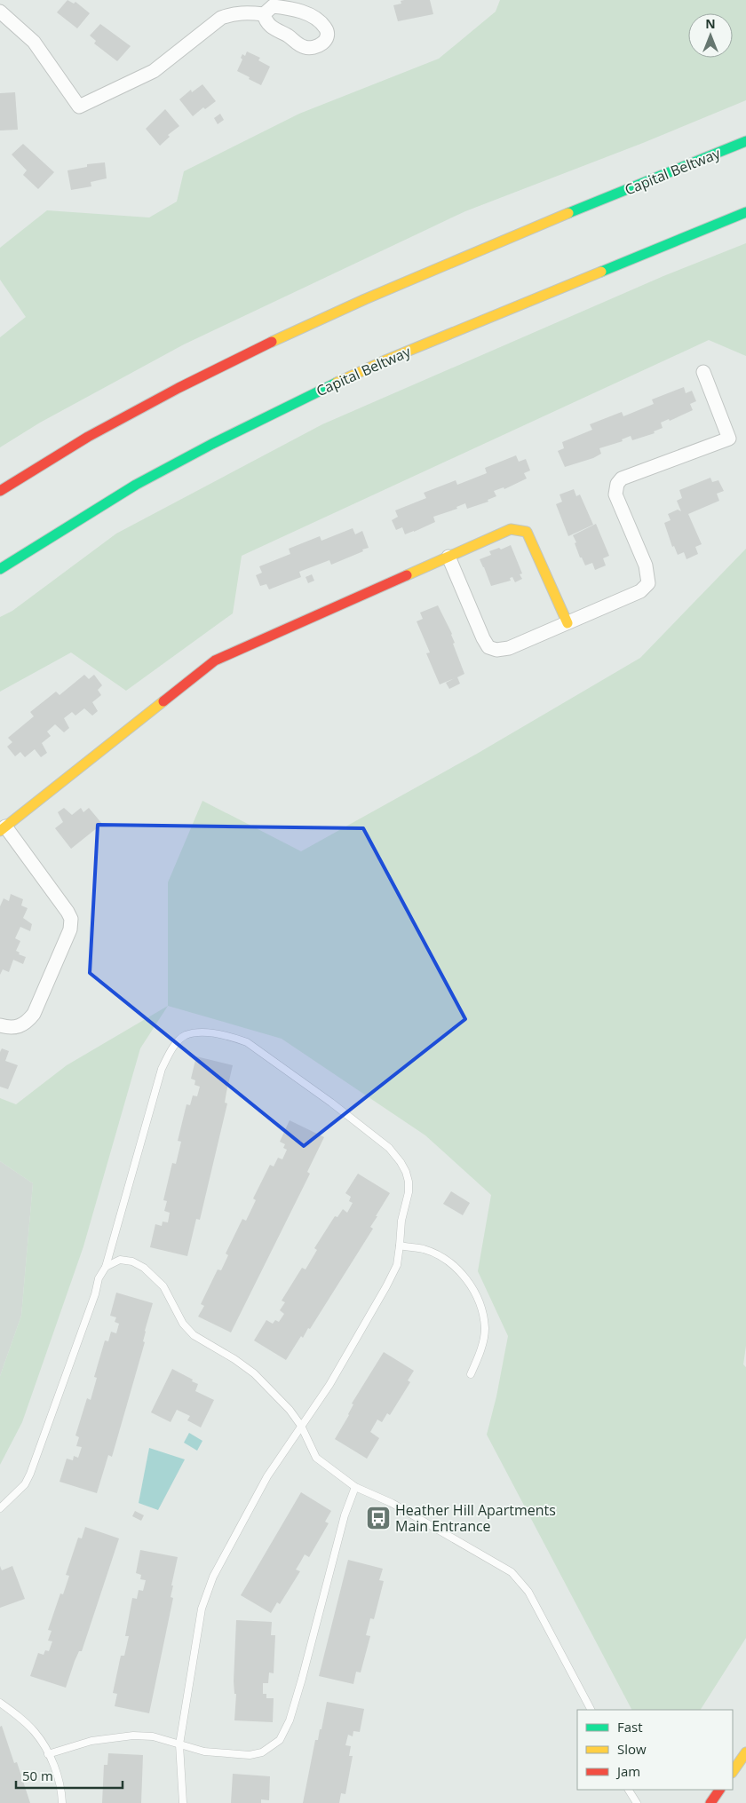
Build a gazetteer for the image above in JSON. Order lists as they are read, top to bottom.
{
  "streets": {
    "main road": ["Capital Beltway"]
  },
  "places": {
    "bus stop": ["Heather Hill Apartments Main Entrance"]
  },
  "legend": ["Fast", "Slow", "Jam"],
  "scale_bar": "50 m",
  "north": "top"
}
